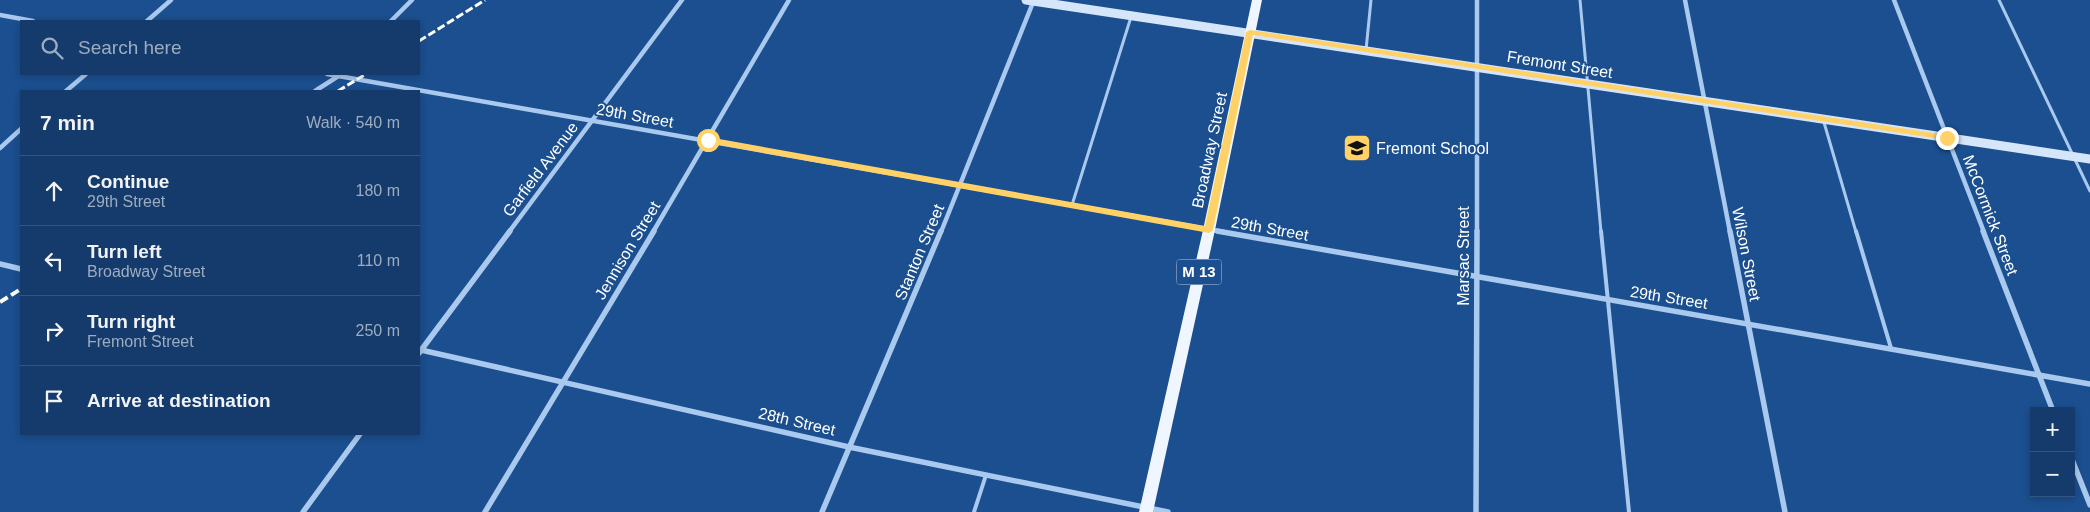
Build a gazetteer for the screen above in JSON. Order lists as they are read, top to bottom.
{
  "streets": {
    "main road": ["Broadway Street", "M 13"],
    "street": [
      "Fremont Street",
      "29th Street",
      "Garfield Avenue",
      "McCormick Street",
      "Jennison Street",
      "Stanton Street",
      "Wilson Street",
      "Marsac Street",
      "28th Street"
    ]
  },
  "crossings": [
    ["Fremont Street", "Broadway Street"],
    ["Fremont Street", "McCormick Street"],
    ["Fremont Street", "Stanton Street"],
    ["Fremont Street", "Wilson Street"],
    ["Fremont Street", "Marsac Street"],
    ["29th Street", "Broadway Street"],
    ["29th Street", "Garfield Avenue"],
    ["29th Street", "McCormick Street"],
    ["29th Street", "Jennison Street"],
    ["29th Street", "Stanton Street"],
    ["29th Street", "Wilson Street"],
    ["29th Street", "Marsac Street"],
    ["Broadway Street", "28th Street"],
    ["Garfield Avenue", "28th Street"],
    ["Jennison Street", "28th Street"],
    ["Stanton Street", "28th Street"]
  ],
  "places": {
    "school or university": ["Fremont School"]
  },
  "page": {
    "search": "Search here",
    "heading": ["7 min", "Walk · 540 m"],
    "list": [
      ["Continue", "29th Street", "180 m"],
      ["Turn left", "Broadway Street", "110 m"],
      ["Turn right", "Fremont Street", "250 m"],
      "Arrive at destination"
    ],
    "map_buttons": ["+", "−"]
  }
}
